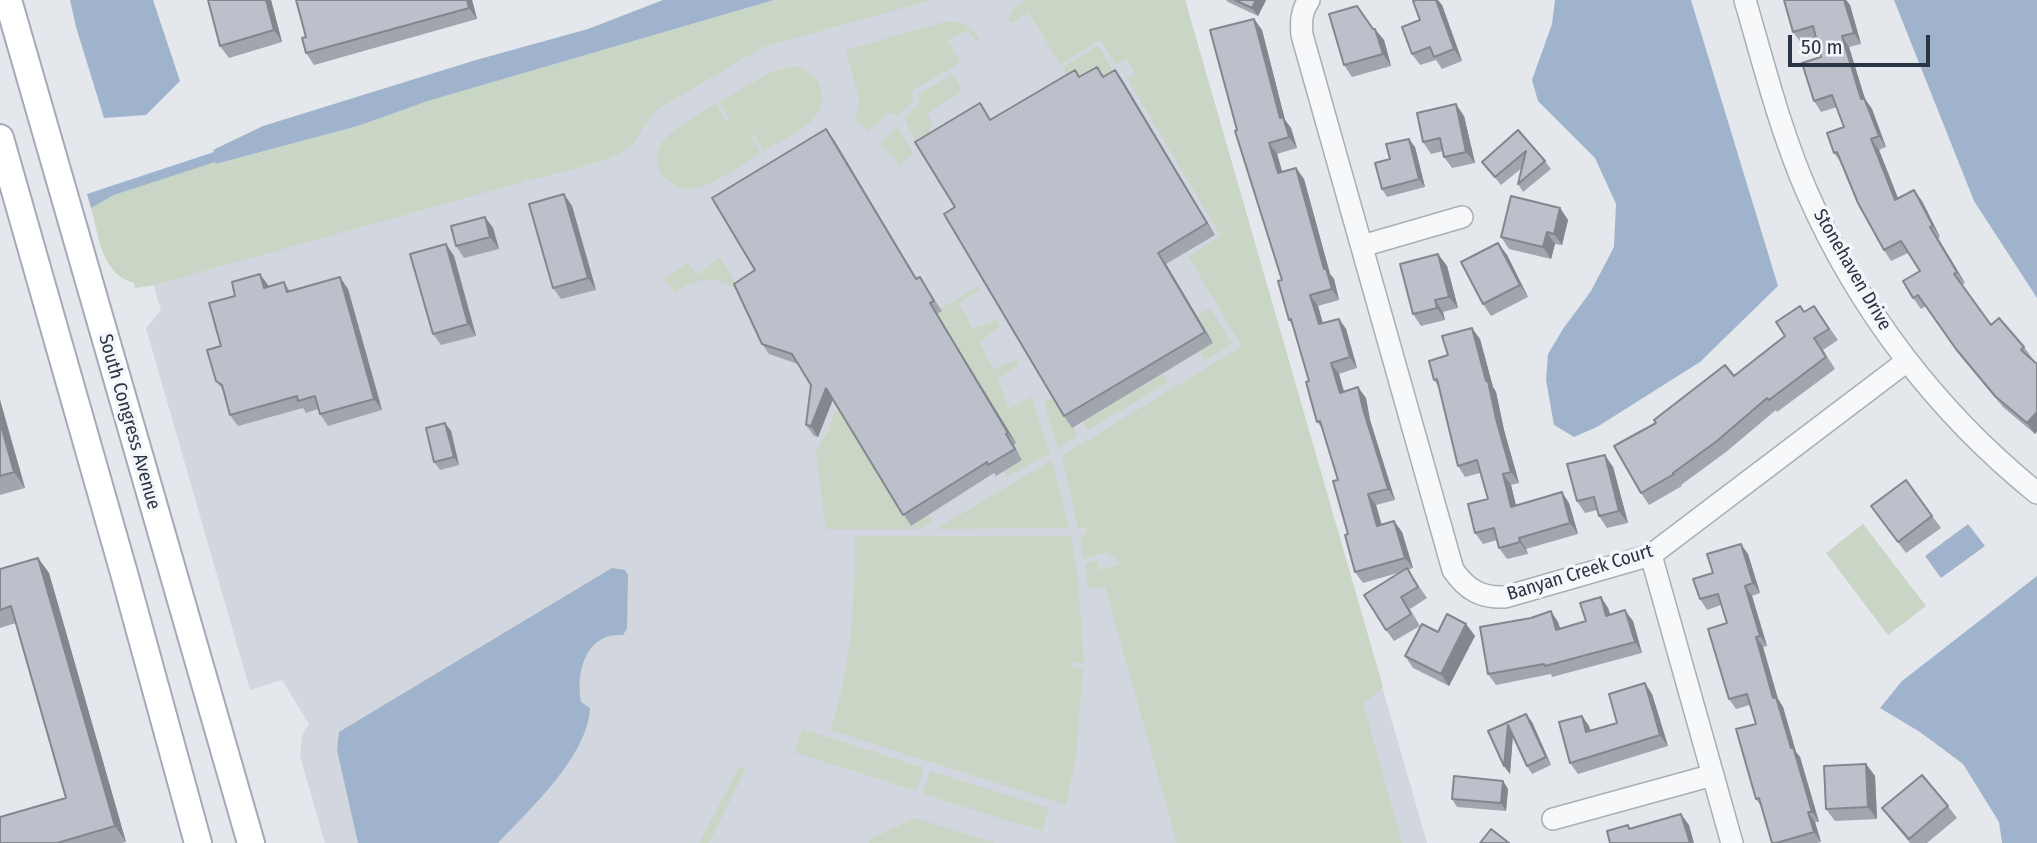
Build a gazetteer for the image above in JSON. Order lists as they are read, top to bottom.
{
  "streets": {
    "main road": ["South Congress Avenue"],
    "street": ["Stonehaven Drive", "Banyan Creek Court"]
  },
  "crossings": [
    ["Stonehaven Drive", "Banyan Creek Court"]
  ],
  "scale_bar": "50 m"
}
